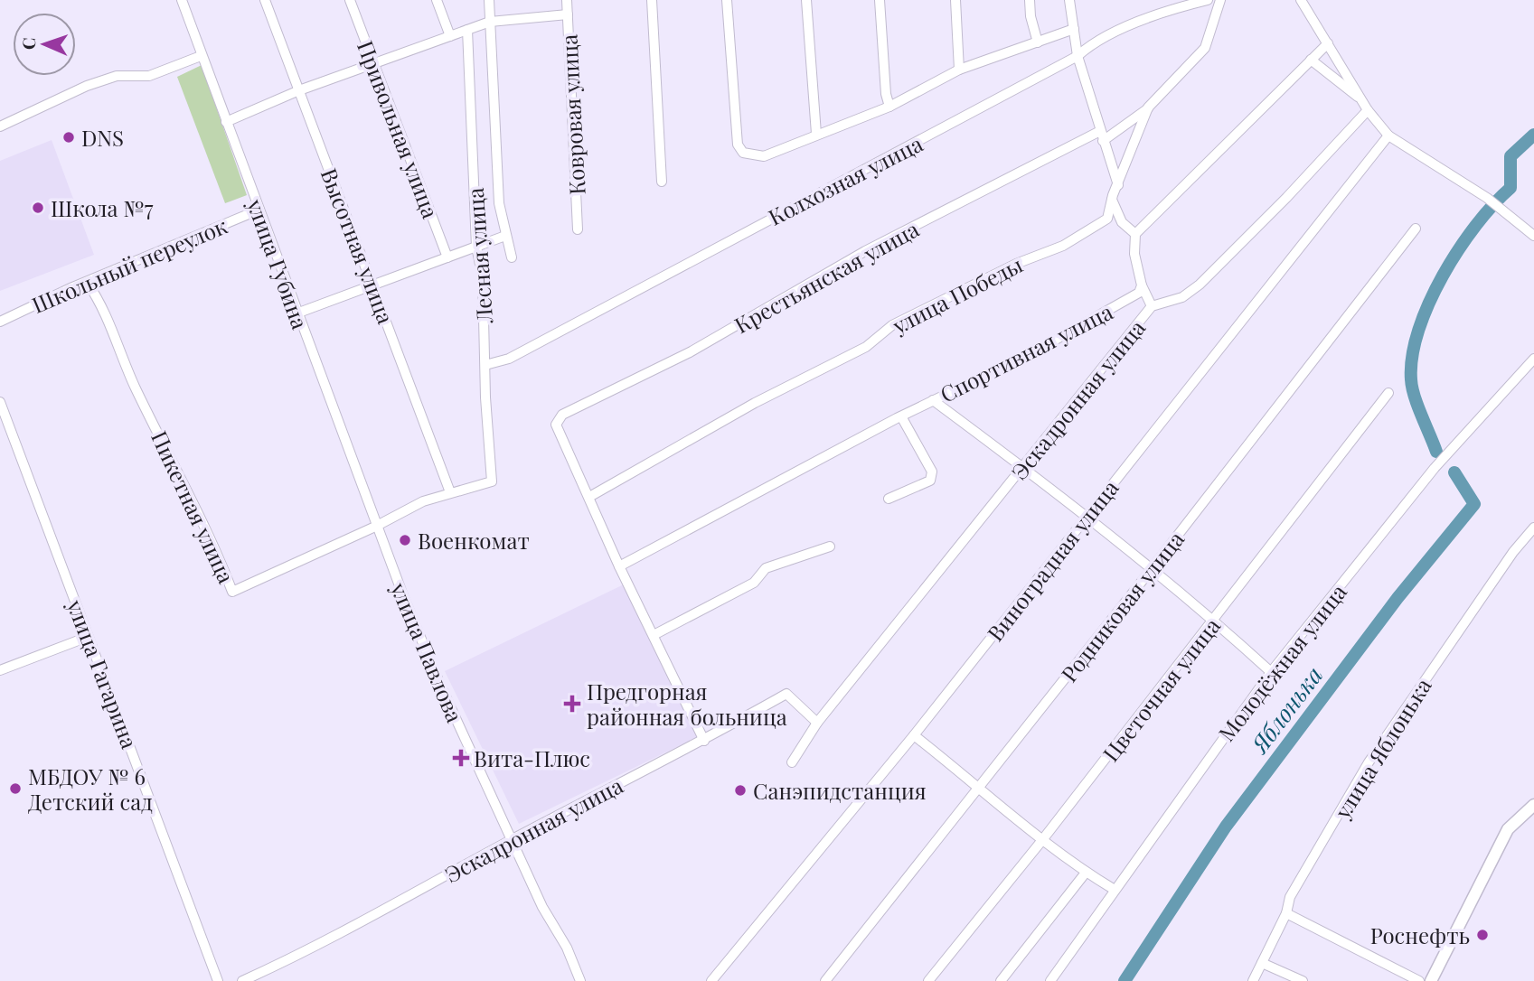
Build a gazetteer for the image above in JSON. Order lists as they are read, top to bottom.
{
  "streets": {
    "street": [
      "Ковровая улица",
      "Привольная улица",
      "Колхозная улица",
      "Высотная улица",
      "Лесная улица",
      "улица Губина",
      "Школьный переулок",
      "Крестьянская улица",
      "улица Победы",
      "Спортивная улица",
      "Эскадронная улица",
      "Пикетная улица",
      "Виноградная улица",
      "Родниковая улица",
      "улица Павлова",
      "Молодёжная улица",
      "улица Гагарина",
      "Цветочная улица",
      "улица Яблонька"
    ]
  },
  "crossings": [
    ["Колхозная улица", "Лесная улица"],
    ["Высотная улица", "Лесная улица"],
    ["улица Губина", "Школьный переулок"],
    ["улица Губина", "Пикетная улица"],
    ["улица Губина", "улица Павлова"],
    ["Школьный переулок", "Пикетная улица"],
    ["Крестьянская улица", "улица Победы"],
    ["Эскадронная улица", "улица Павлова"],
    ["Пикетная улица", "улица Павлова"]
  ],
  "water": ["Яблонька"],
  "places": {
    "other": [
      "DNS",
      "Школа №7",
      "Военкомат",
      "МБДОУ № 6 Детский сад",
      "Санэпидстанция",
      "Роснефть"
    ],
    "health": ["Предгорная районная больница", "Вита-Плюс"]
  },
  "north": "left"
}
